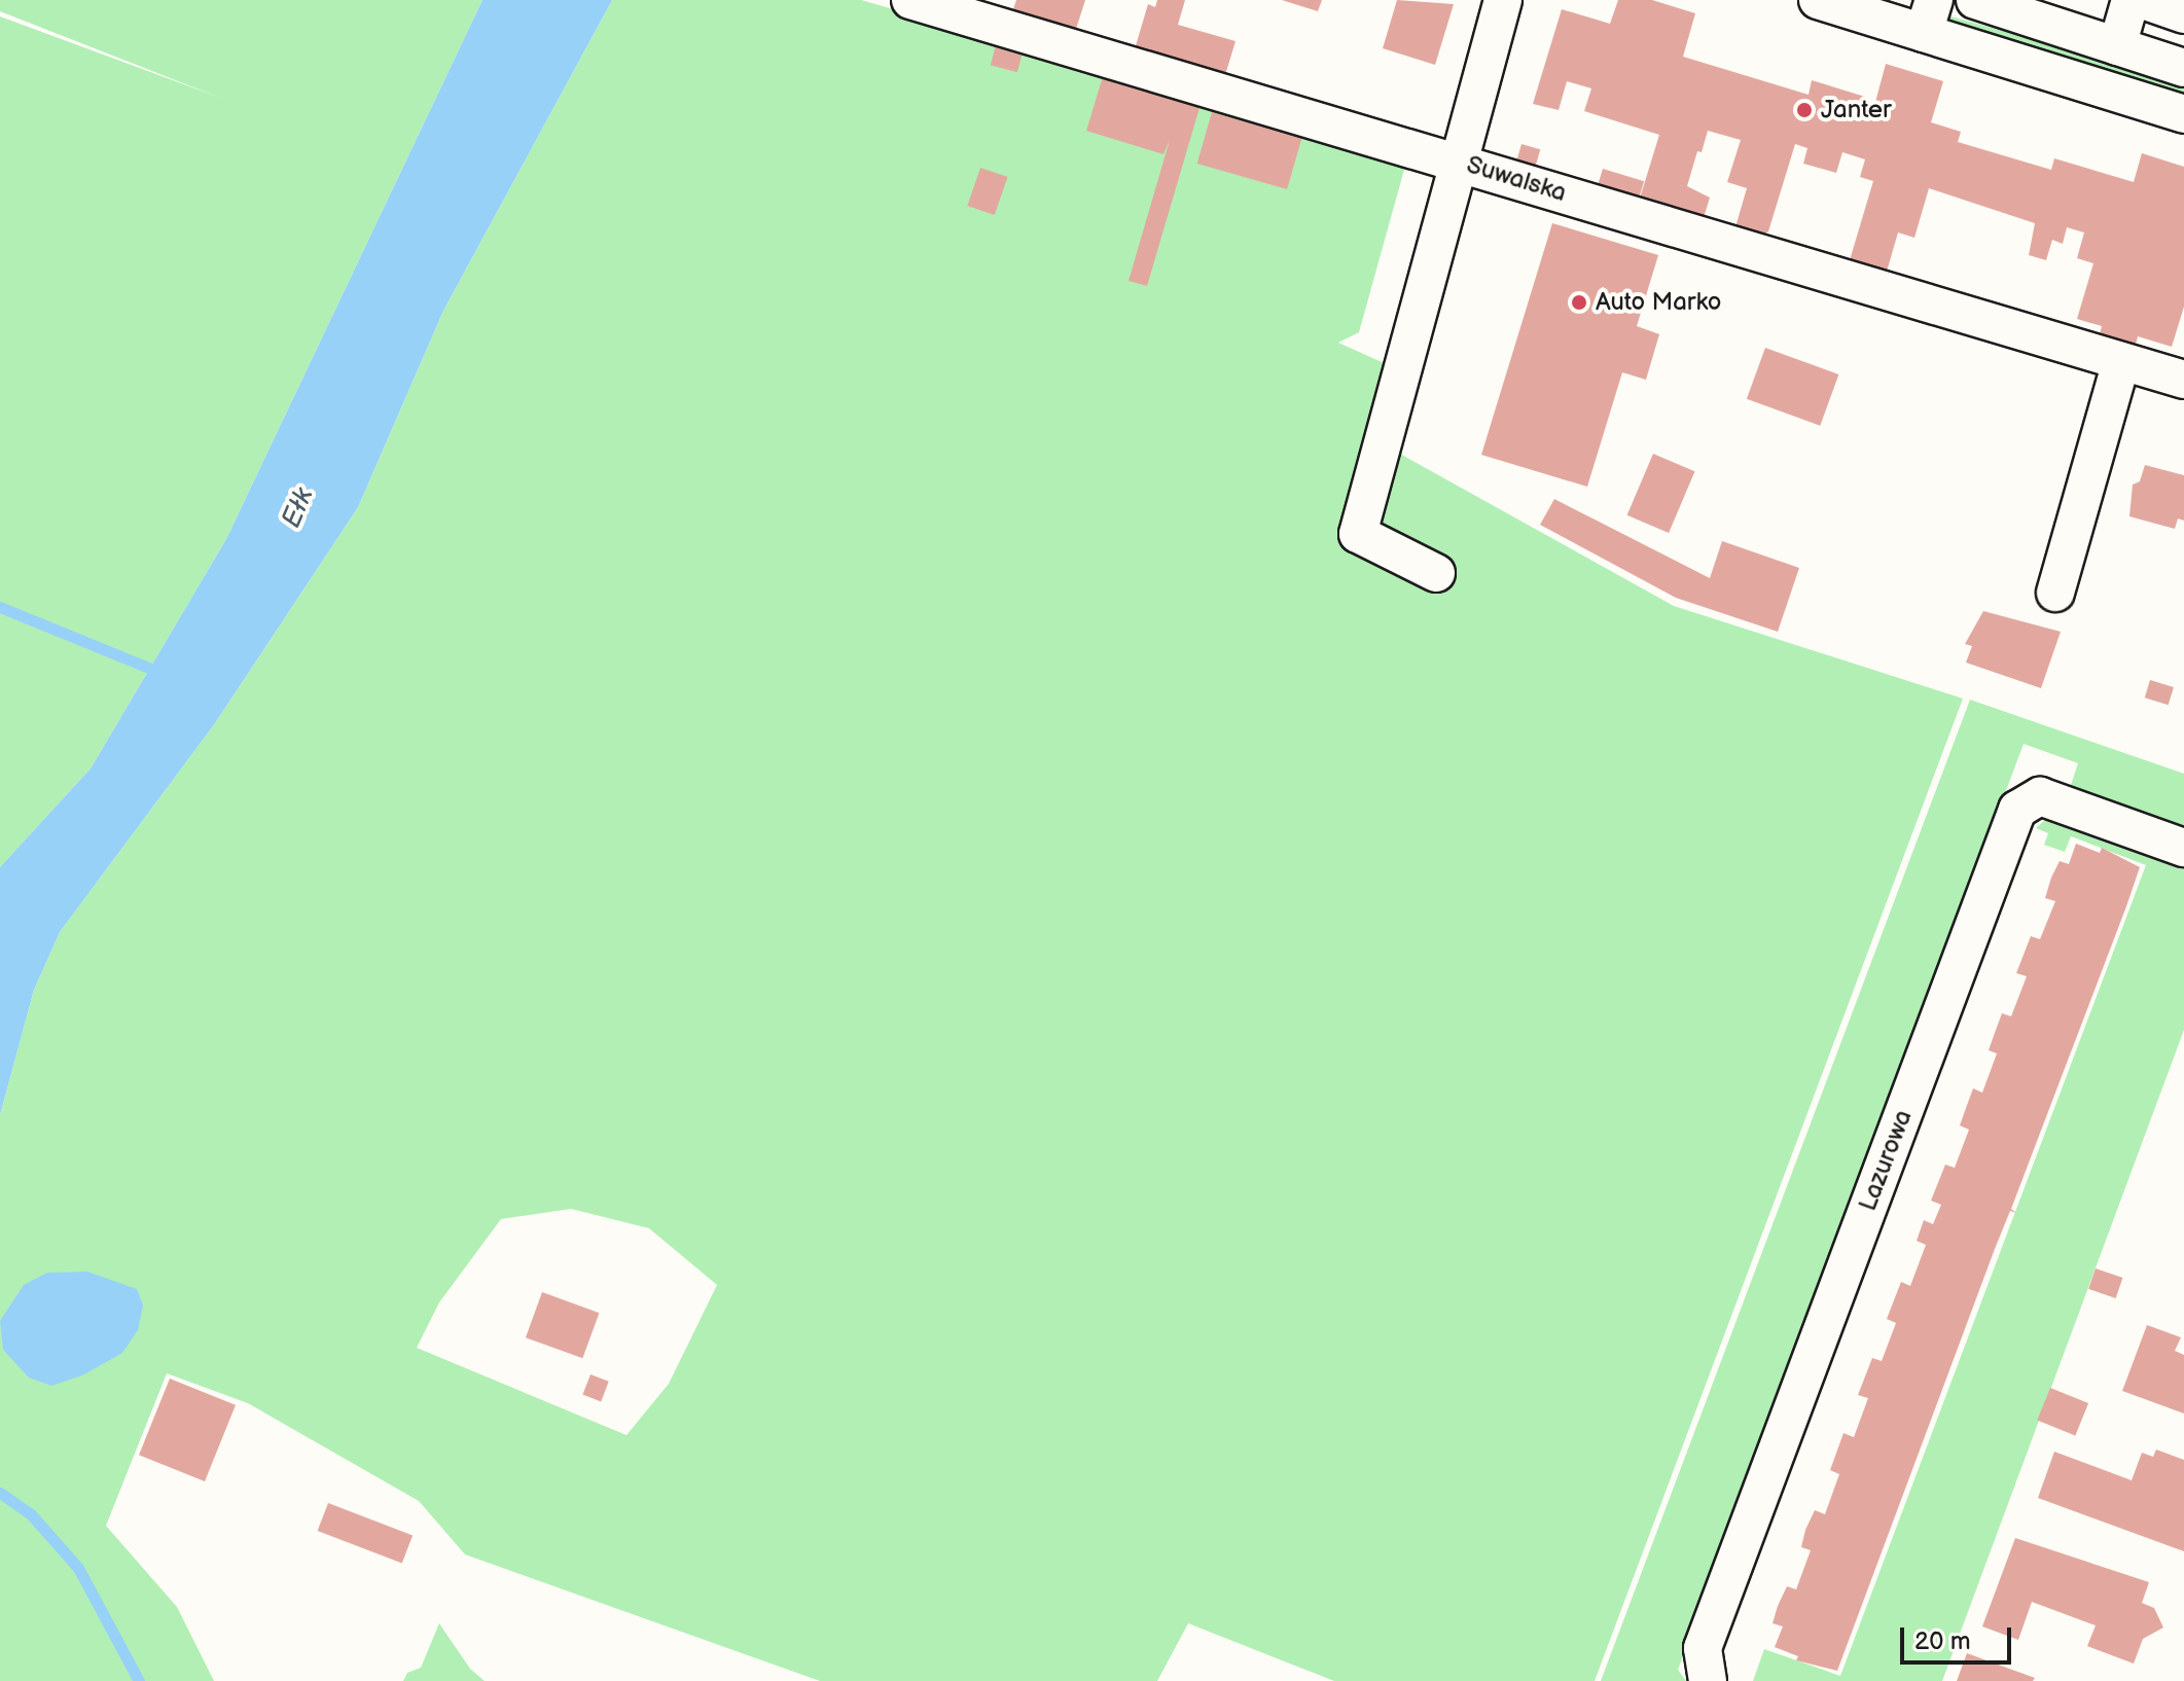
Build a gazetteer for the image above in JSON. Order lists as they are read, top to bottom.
{
  "streets": {
    "street": ["Suwalska", "Lazurowa"]
  },
  "water": ["Ełk"],
  "places": ["Janter", "Auto Marko"],
  "scale_bar": "20 m"
}
